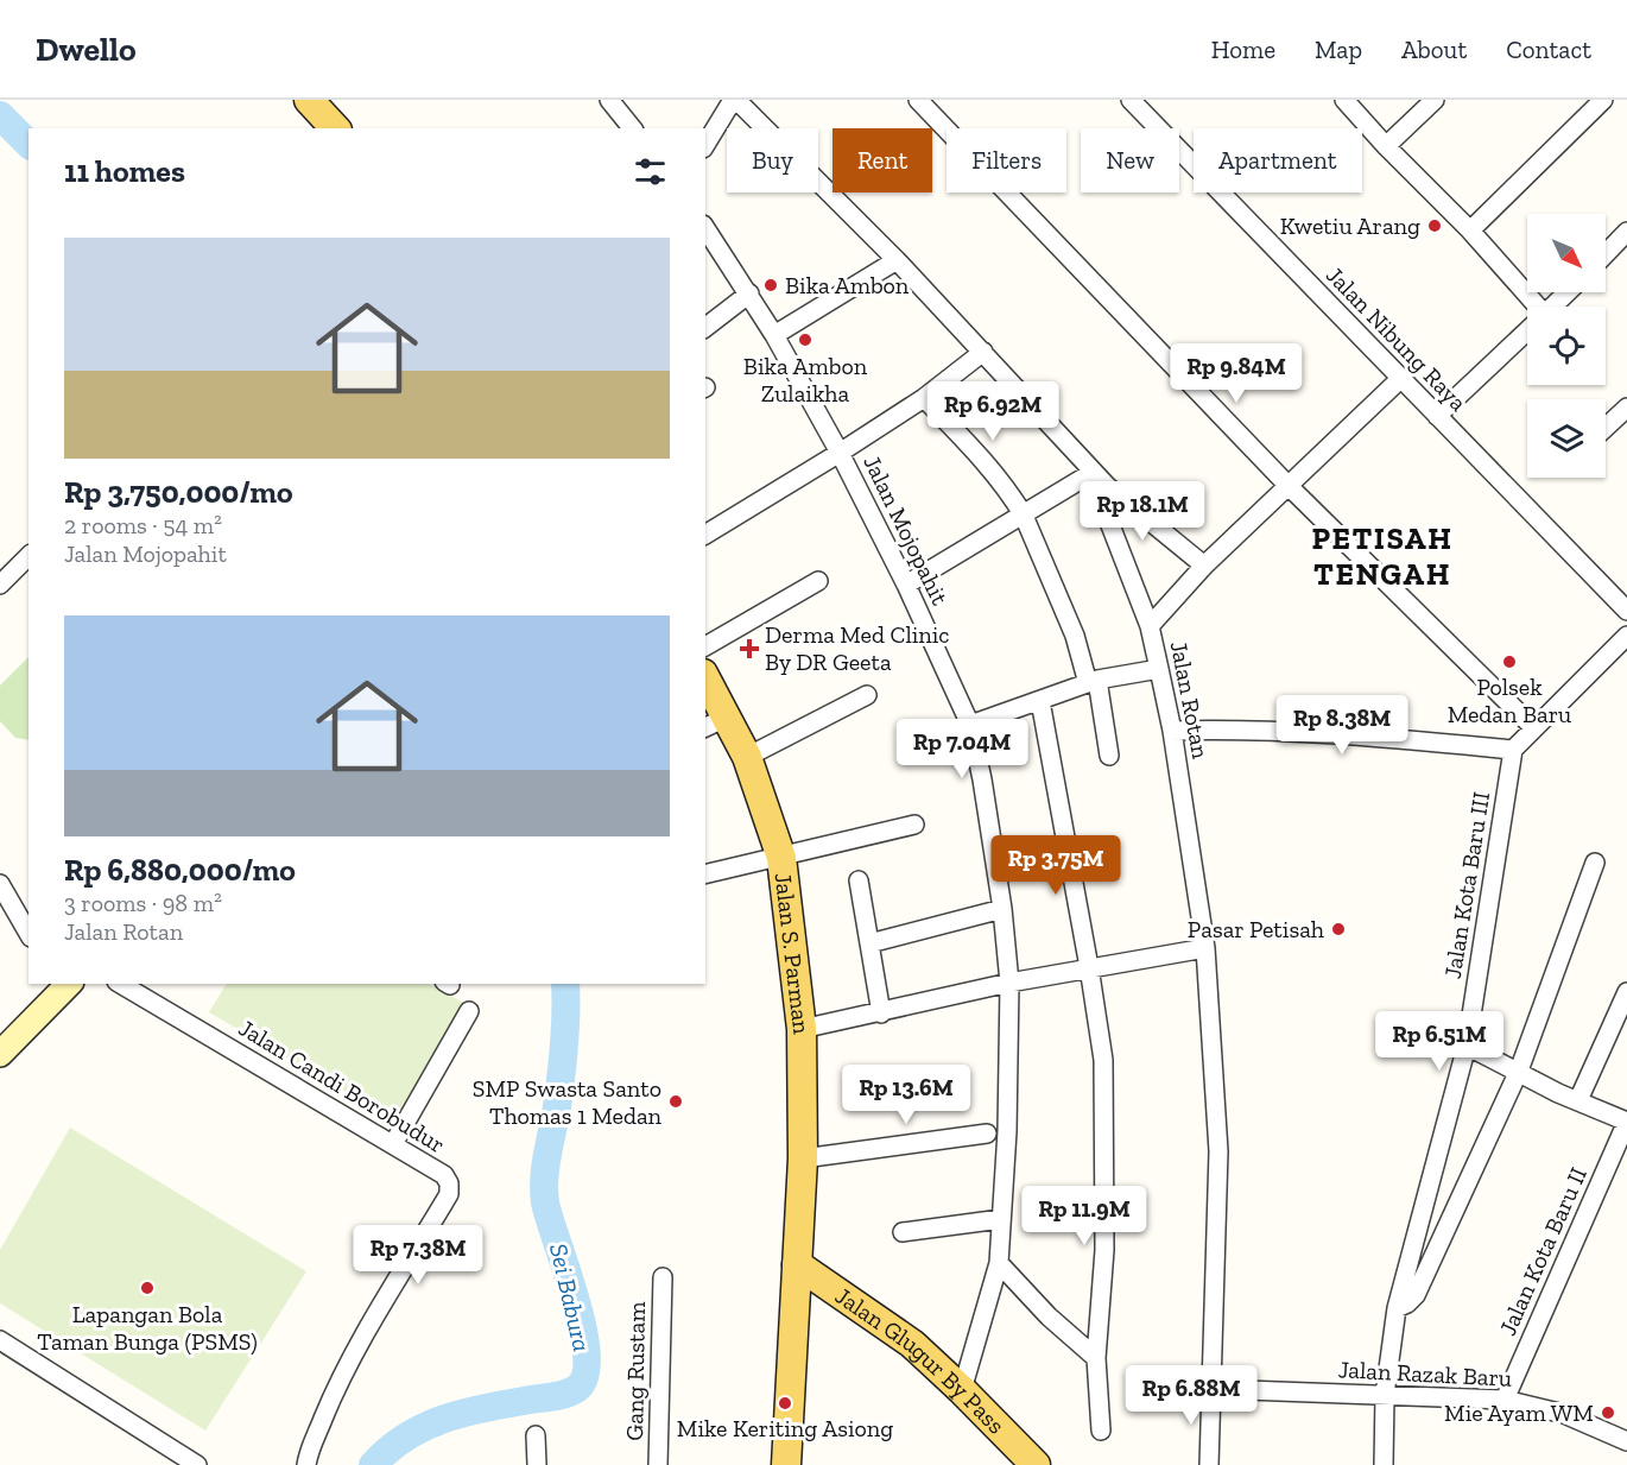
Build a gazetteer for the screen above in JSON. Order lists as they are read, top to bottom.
{
  "streets": {
    "main road": ["Jalan S. Parman", "Jalan Glugur By Pass"],
    "street": [
      "Jalan Nibung Raya",
      "Jalan Mojopahit",
      "Jalan Rotan",
      "Jalan Kota Baru III",
      "Jalan Candi Borobudur",
      "Jalan Kota Baru II",
      "Gang Rustam",
      "Jalan Razak Baru"
    ]
  },
  "crossings": [
    ["Jalan Mojopahit", "Jalan Glugur By Pass"],
    ["Jalan Rotan", "Jalan Razak Baru"],
    ["Jalan Kota Baru III", "Jalan Razak Baru"],
    ["Jalan S. Parman", "Jalan Glugur By Pass"],
    ["Jalan Kota Baru II", "Jalan Razak Baru"]
  ],
  "districts": ["PETISAH TENGAH"],
  "water": ["Sei Babura"],
  "places": {
    "other": [
      "Kwetiu Arang",
      "Bika Ambon",
      "Bika Ambon Zulaikha",
      "Polsek Medan Baru",
      "Pasar Petisah",
      "SMP Swasta Santo Thomas 1 Medan",
      "Lapangan Bola Taman Bunga (PSMS)",
      "Mike Keriting Asiong",
      "Mie Ayam WM"
    ],
    "health": ["Derma Med Clinic By DR Geeta"]
  },
  "north": "bottom right",
  "page": {
    "header": "Dwello",
    "nav": [
      "Home",
      "Map",
      "About",
      "Contact"
    ],
    "chip": [
      "Buy",
      "Rent",
      "Filters",
      "New",
      "Apartment"
    ],
    "heading": "11 homes",
    "list": [
      {
        "name": "Rp 3,750,000/mo",
        "note": "2 rooms · 54 m² · Jalan Mojopahit"
      },
      {
        "name": "Rp 6,880,000/mo",
        "note": "3 rooms · 98 m² · Jalan Rotan"
      }
    ],
    "price": [
      "Rp 9.84M",
      "Rp 6.92M",
      "Rp 18.1M",
      "Rp 8.38M",
      "Rp 7.04M",
      "Rp 3.75M",
      "Rp 6.51M",
      "Rp 13.6M",
      "Rp 11.9M",
      "Rp 7.38M",
      "Rp 6.88M"
    ]
  }
}
